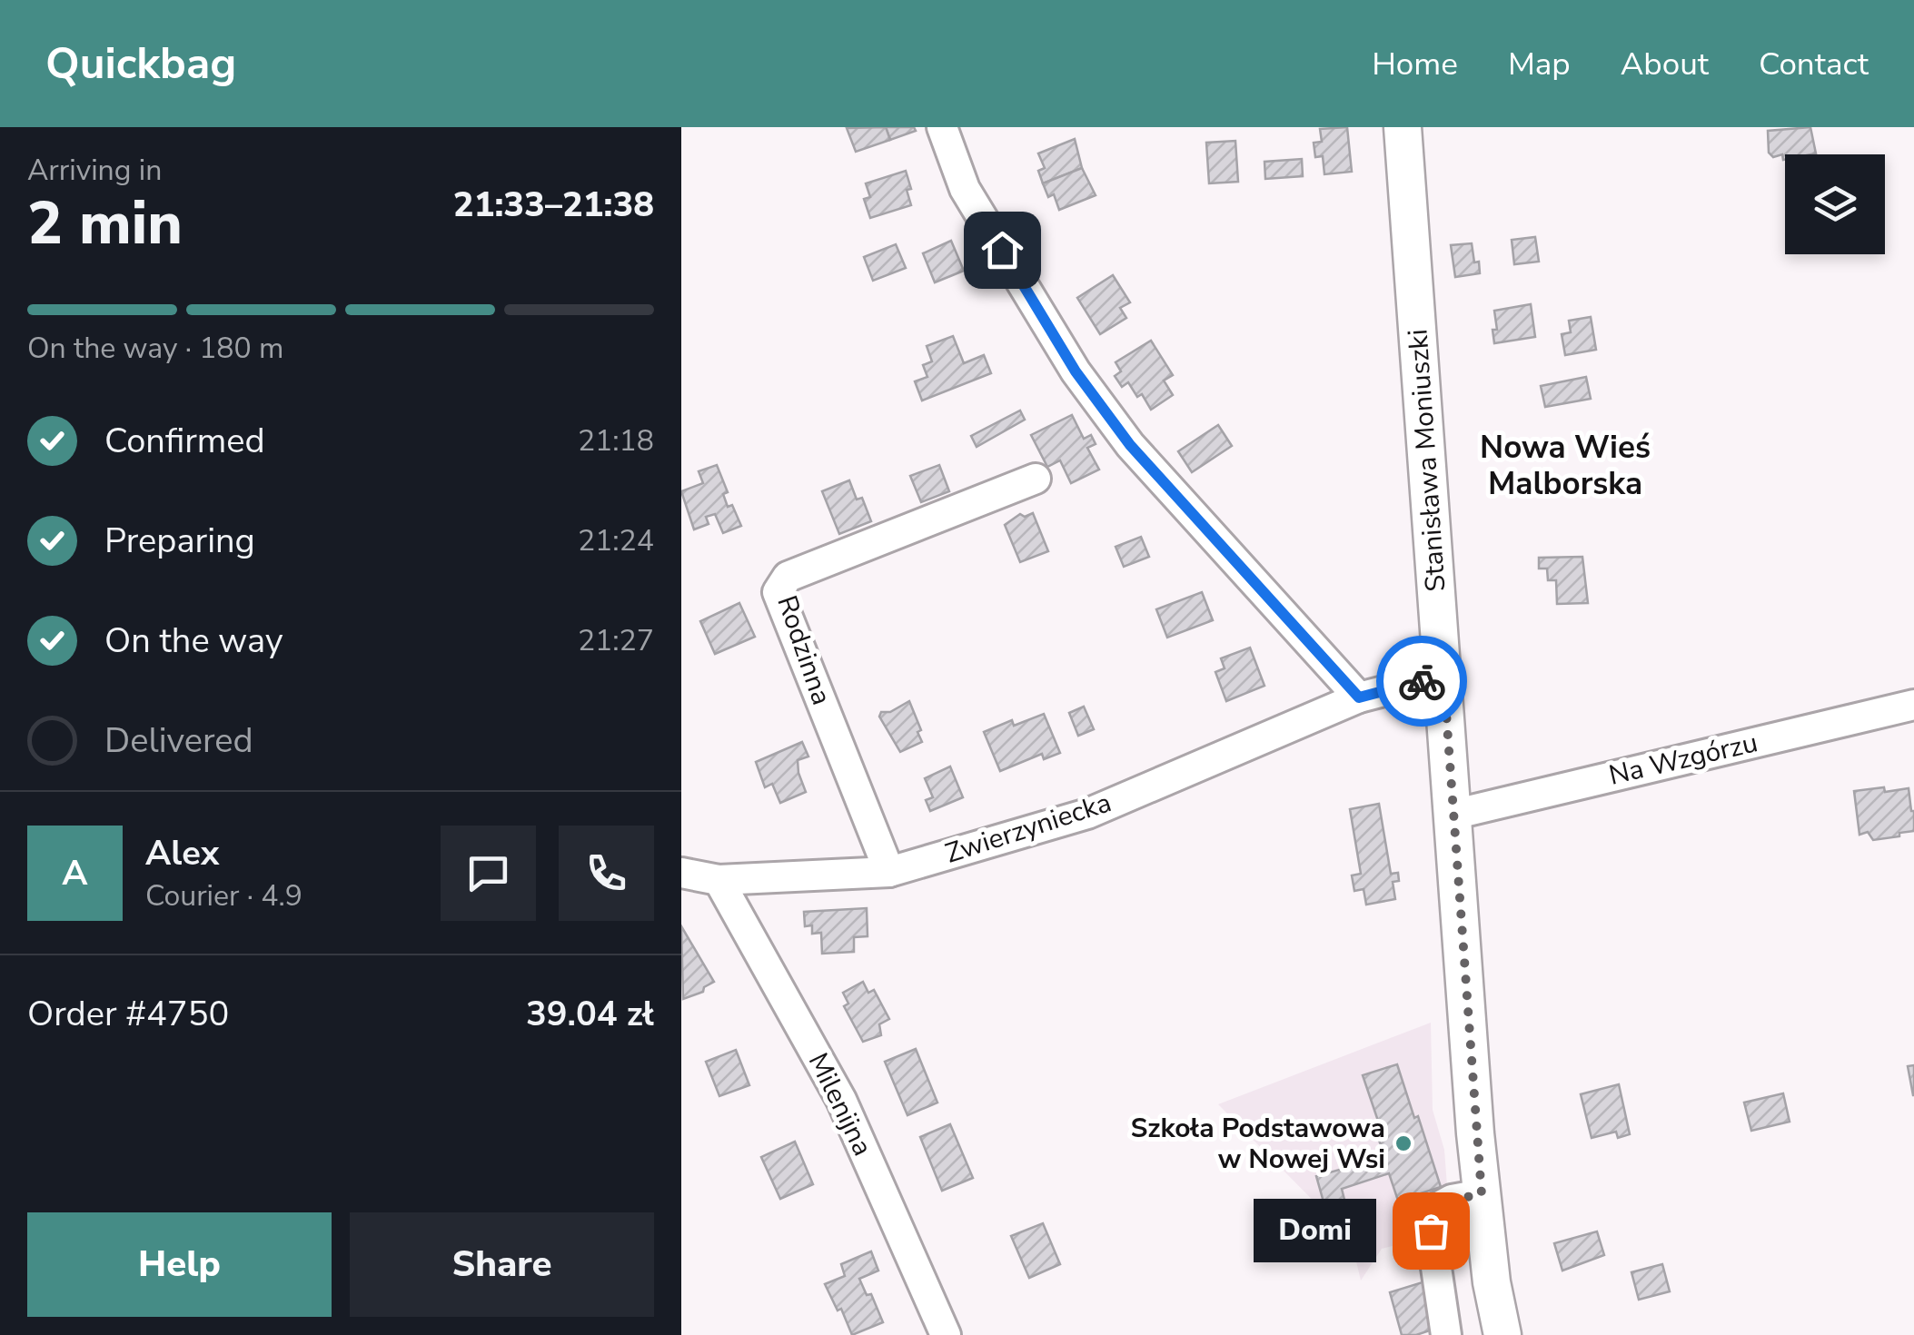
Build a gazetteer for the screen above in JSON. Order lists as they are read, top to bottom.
{
  "streets": {
    "main road": ["Stanisława Moniuszki"],
    "street": [
      "Rodzinna",
      "Na Wzgórzu",
      "Zwierzyniecka",
      "Milenijna"
    ]
  },
  "crossings": [
    ["Stanisława Moniuszki", "Na Wzgórzu"],
    ["Stanisława Moniuszki", "Zwierzyniecka"],
    ["Rodzinna", "Zwierzyniecka"],
    ["Zwierzyniecka", "Milenijna"]
  ],
  "districts": ["Nowa Wieś Malborska"],
  "places": ["Szkoła Podstawowa w Nowej Wsi", "Domi"],
  "page": {
    "header": "Quickbag",
    "nav": [
      "Home",
      "Map",
      "About",
      "Contact"
    ],
    "heading": ["2 min", "Arriving in", "21:33–21:38"],
    "panel": [
      "Alex",
      "Courier · 4.9",
      "Order #4750",
      "39.04 zł"
    ],
    "bar": "On the way · 180 m",
    "list": [
      ["Confirmed", "21:18"],
      ["Preparing", "21:24"],
      ["On the way", "21:27"],
      "Delivered"
    ],
    "round": "A",
    "buttons": ["Help", "Share"],
    "bubble": "Domi"
  }
}
